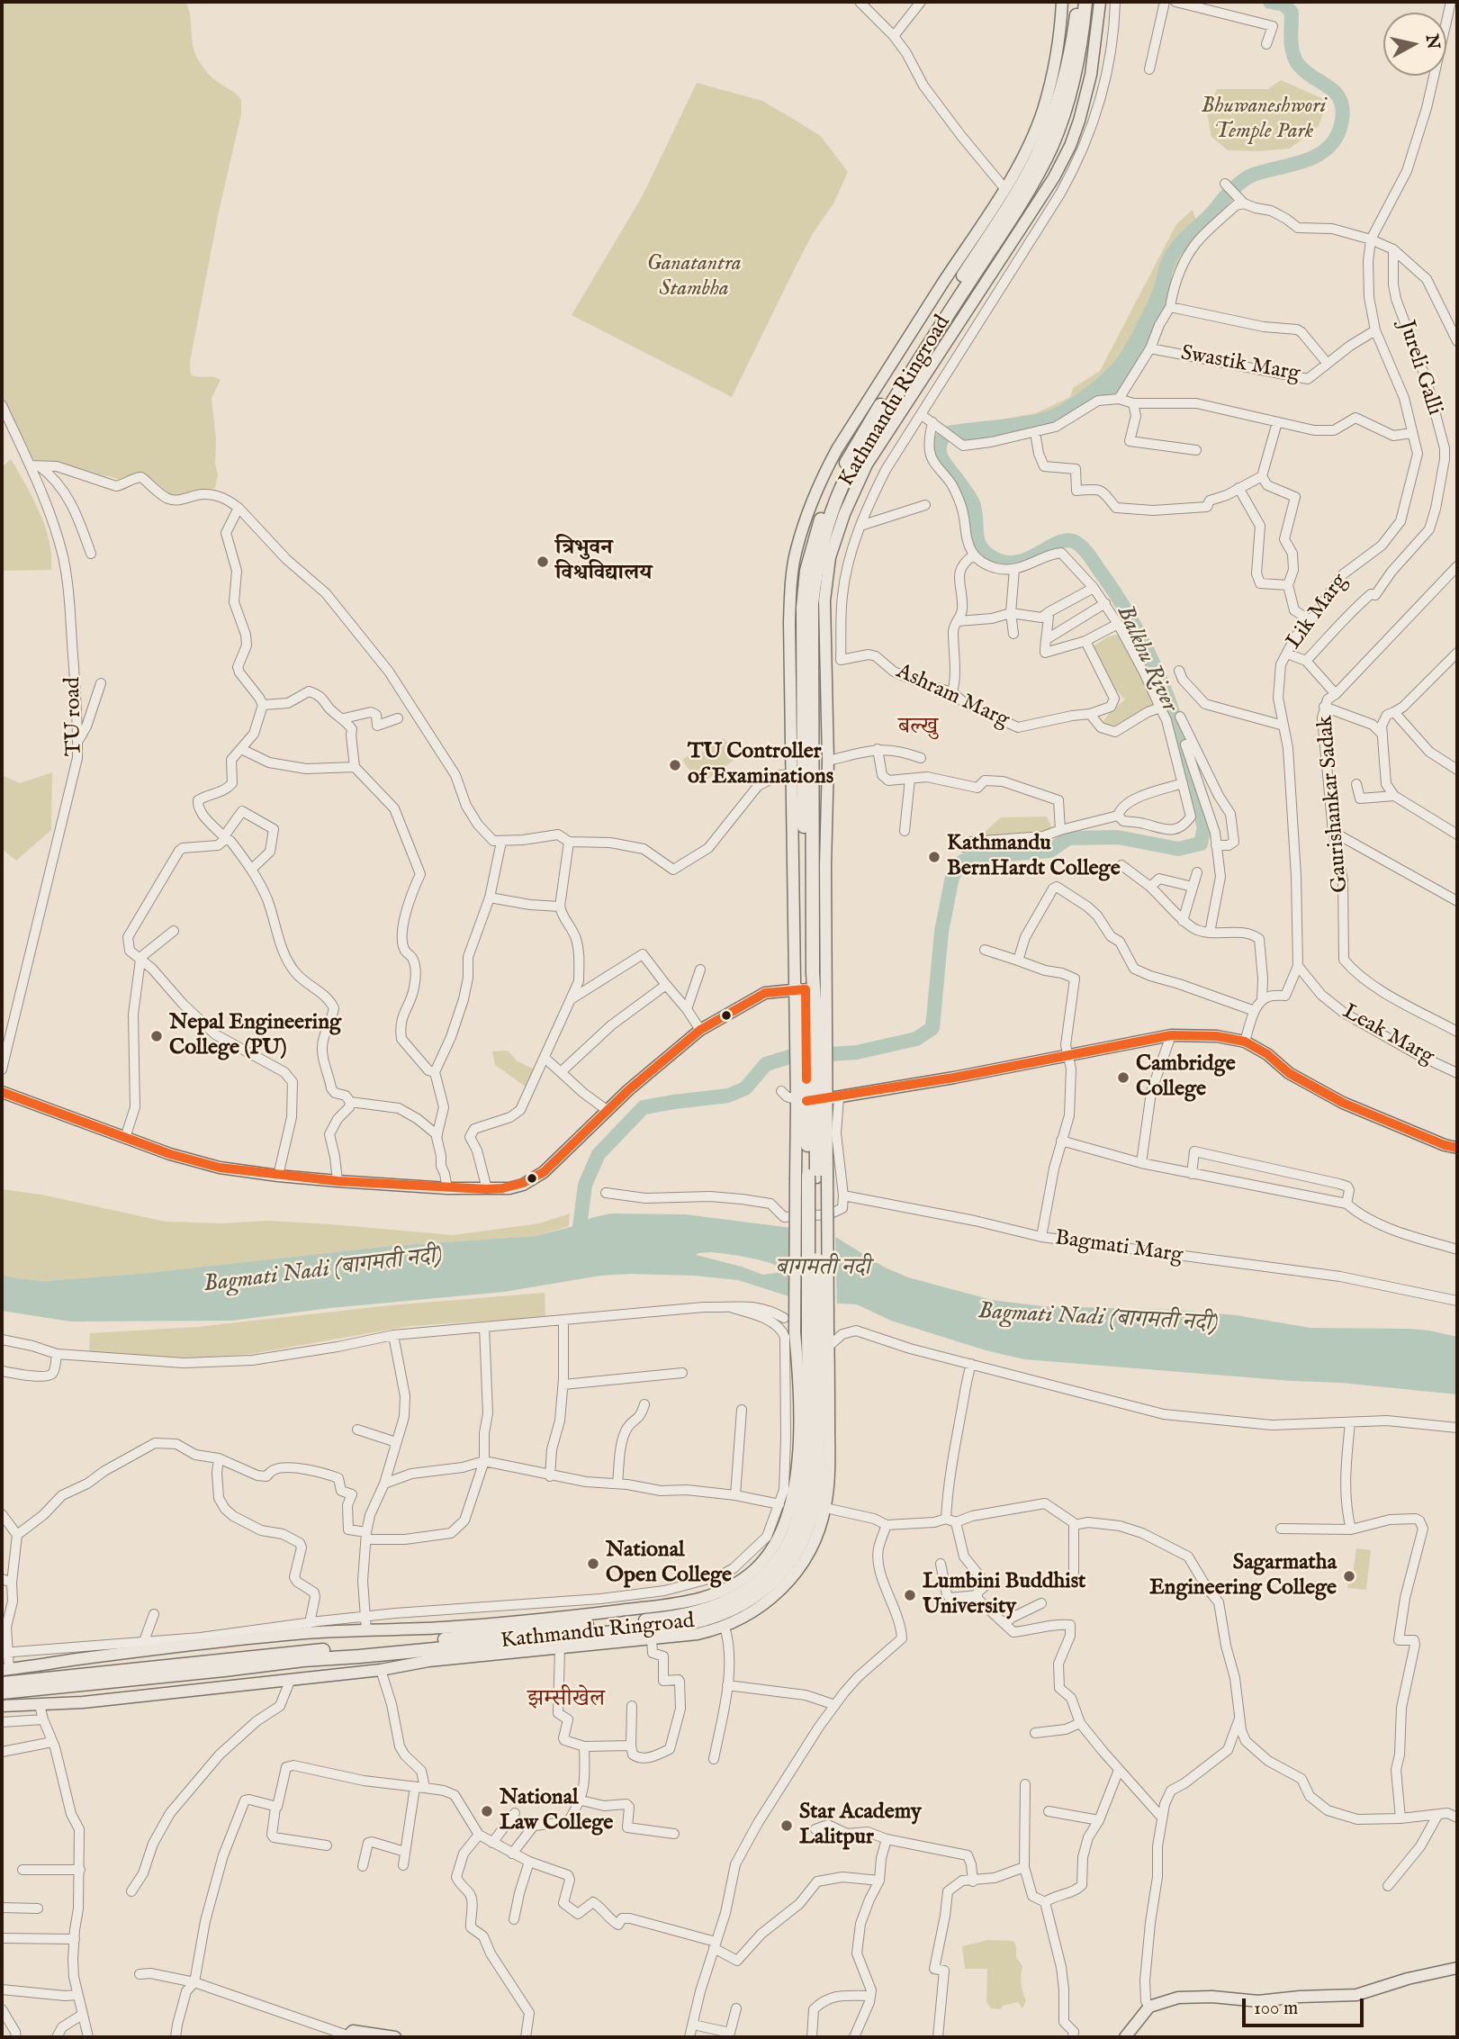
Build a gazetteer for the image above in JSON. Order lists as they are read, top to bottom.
{
  "streets": {
    "highway": ["Kathmandu Ringroad"],
    "street": [
      "Swastik Marg",
      "Jureli Galli",
      "Lik Marg",
      "Ashram Marg",
      "TU road",
      "Gaurishankar Sadak",
      "Leak Marg",
      "Bagmati Marg"
    ]
  },
  "crossings": [
    ["Swastik Marg", "Lik Marg"],
    ["Lik Marg", "Leak Marg"]
  ],
  "districts": ["बल्खु", "झम्सीखेल"],
  "water": ["Balkhu River", "बागमती नदी", "Bagmati Nadi (बागमती नदी)"],
  "parks": ["Bhuwaneshwori Temple Park", "Ganatantra Stambha"],
  "places": [
    "त्रिभुवन विश्वविद्यालय",
    "TU Controller of Examinations",
    "Kathmandu BernHardt College",
    "Nepal Engineering College (PU)",
    "Cambridge College",
    "National Open College",
    "Sagarmatha Engineering College",
    "Lumbini Buddhist University",
    "National Law College",
    "Star Academy Lalitpur"
  ],
  "scale_bar": "100 m",
  "north": "right"
}
